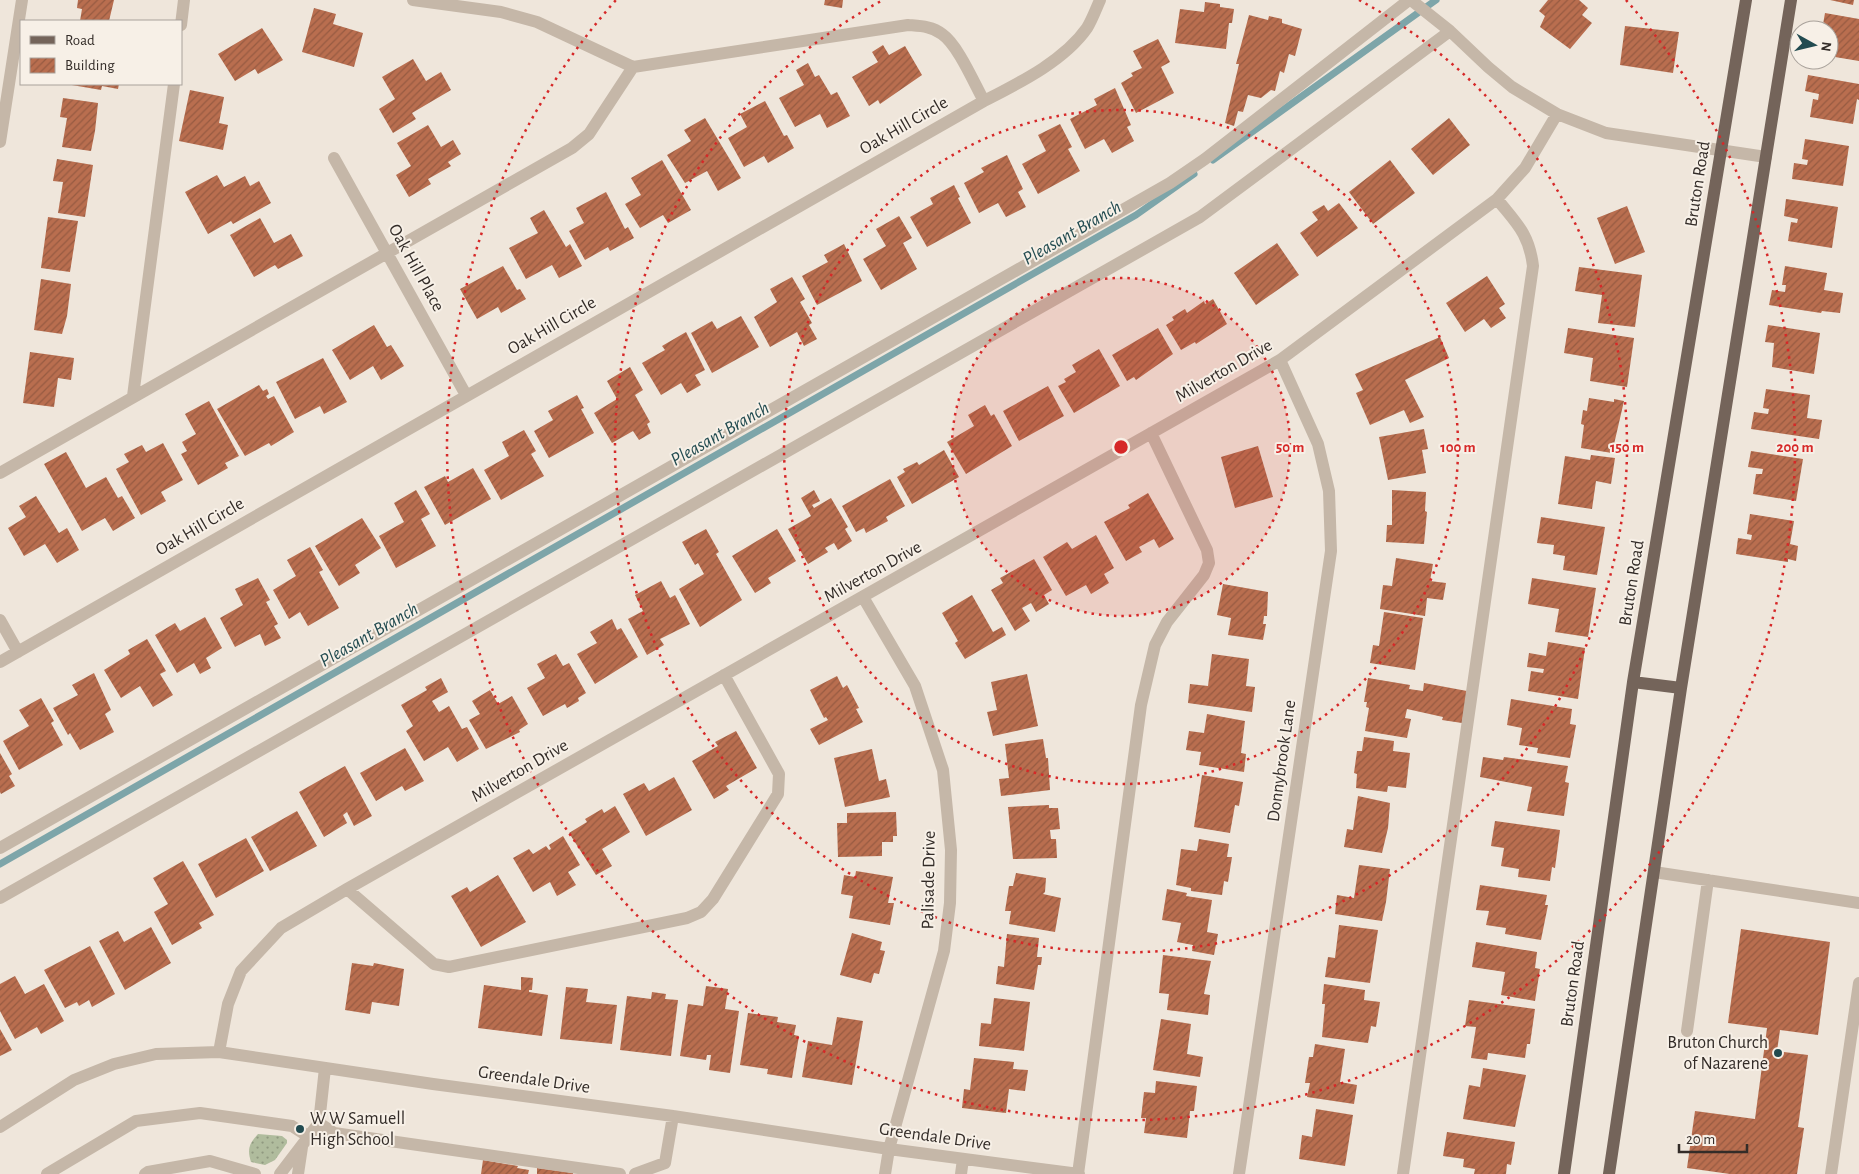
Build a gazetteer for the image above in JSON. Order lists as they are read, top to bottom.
{
  "streets": {
    "main road": ["Bruton Road"],
    "street": [
      "Oak Hill Circle",
      "Oak Hill Place",
      "Milverton Drive",
      "Donnybrook Lane",
      "Palisade Drive",
      "Greendale Drive"
    ]
  },
  "crossings": [
    ["Oak Hill Circle", "Oak Hill Place"],
    ["Milverton Drive", "Donnybrook Lane"],
    ["Milverton Drive", "Palisade Drive"],
    ["Milverton Drive", "Greendale Drive"],
    ["Palisade Drive", "Greendale Drive"]
  ],
  "water": ["Pleasant Branch"],
  "places": ["Bruton Church of Nazarene", "W W Samuell High School"],
  "legend": ["Road", "Building"],
  "scale_bar": "20 m",
  "north": "right",
  "rings": [
    "50 m",
    "100 m",
    "150 m",
    "200 m"
  ]
}
